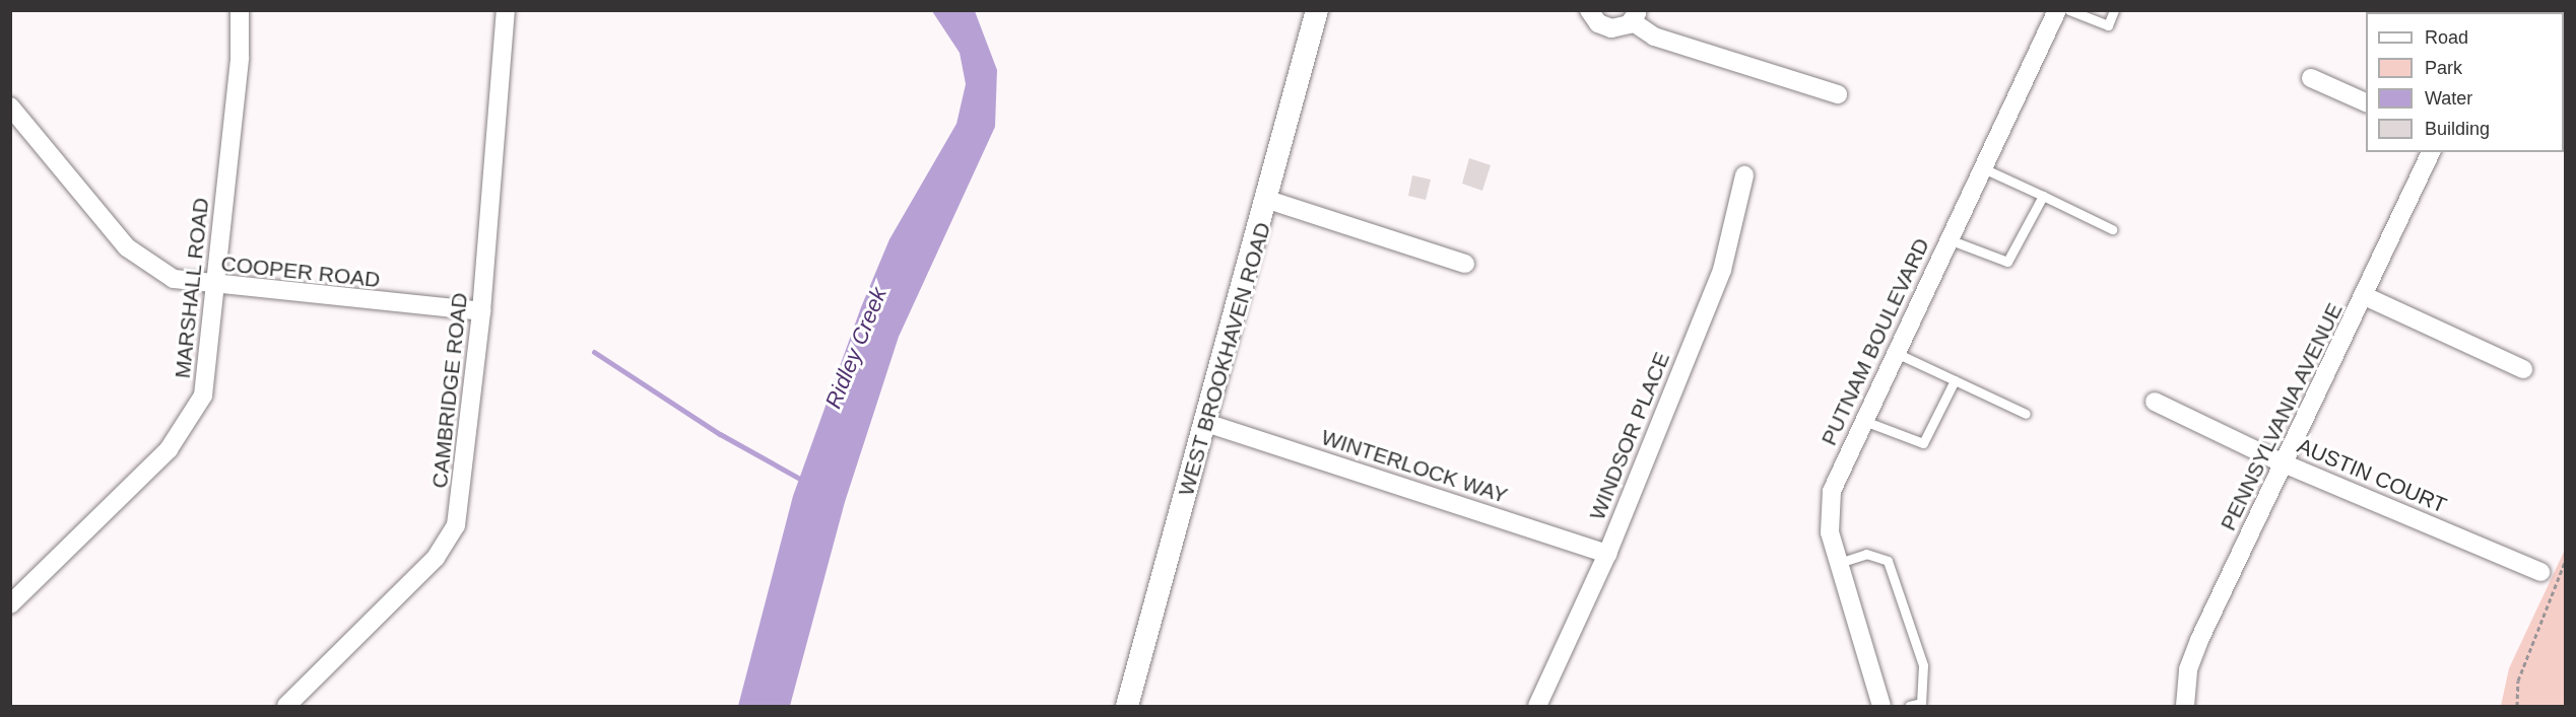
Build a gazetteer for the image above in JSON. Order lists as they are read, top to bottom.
{
  "streets": {
    "street": [
      "COOPER ROAD",
      "MARSHALL ROAD",
      "PUTNAM BOULEVARD",
      "WEST BROOKHAVEN ROAD",
      "CAMBRIDGE ROAD",
      "PENNSYLVANIA AVENUE",
      "WINDSOR PLACE",
      "WINTERLOCK WAY",
      "AUSTIN COURT"
    ]
  },
  "crossings": [
    ["COOPER ROAD", "MARSHALL ROAD"],
    ["COOPER ROAD", "CAMBRIDGE ROAD"],
    ["WEST BROOKHAVEN ROAD", "WINTERLOCK WAY"],
    ["PENNSYLVANIA AVENUE", "AUSTIN COURT"],
    ["WINDSOR PLACE", "WINTERLOCK WAY"]
  ],
  "water": ["Ridley Creek"],
  "legend": [
    "Road",
    "Park",
    "Water",
    "Building"
  ]
}
